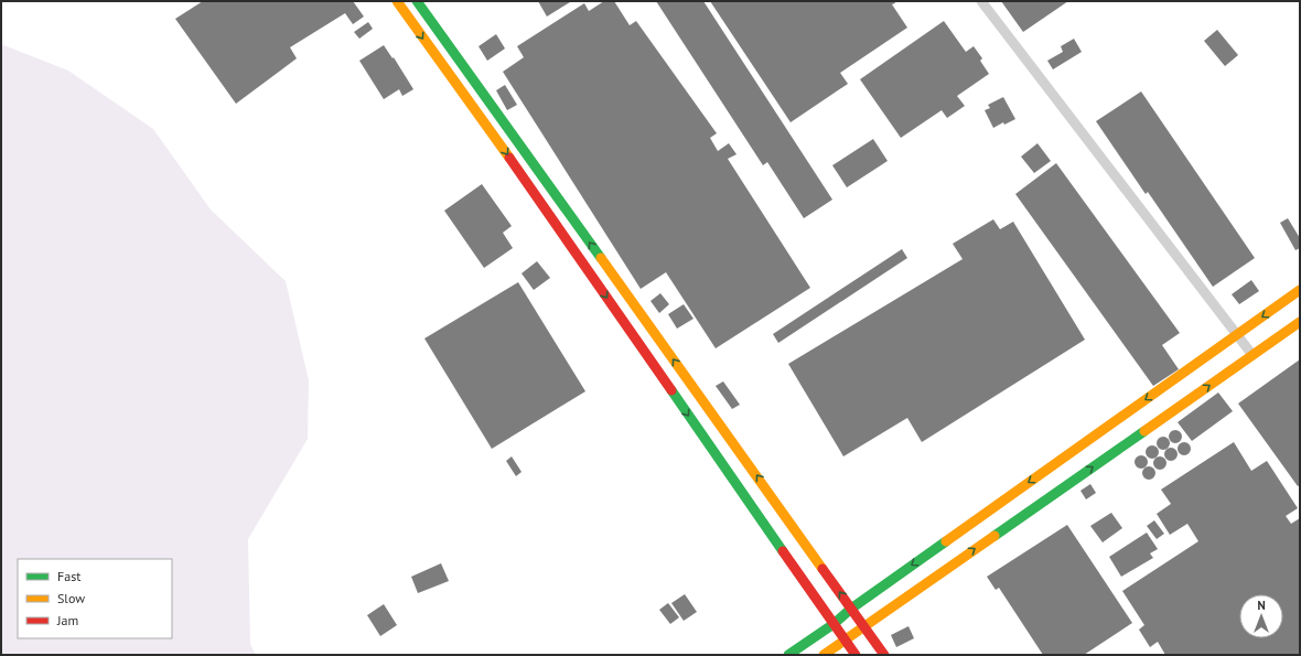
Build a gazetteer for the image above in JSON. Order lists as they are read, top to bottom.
{
  "legend": ["Fast", "Slow", "Jam"],
  "north": "top"
}
